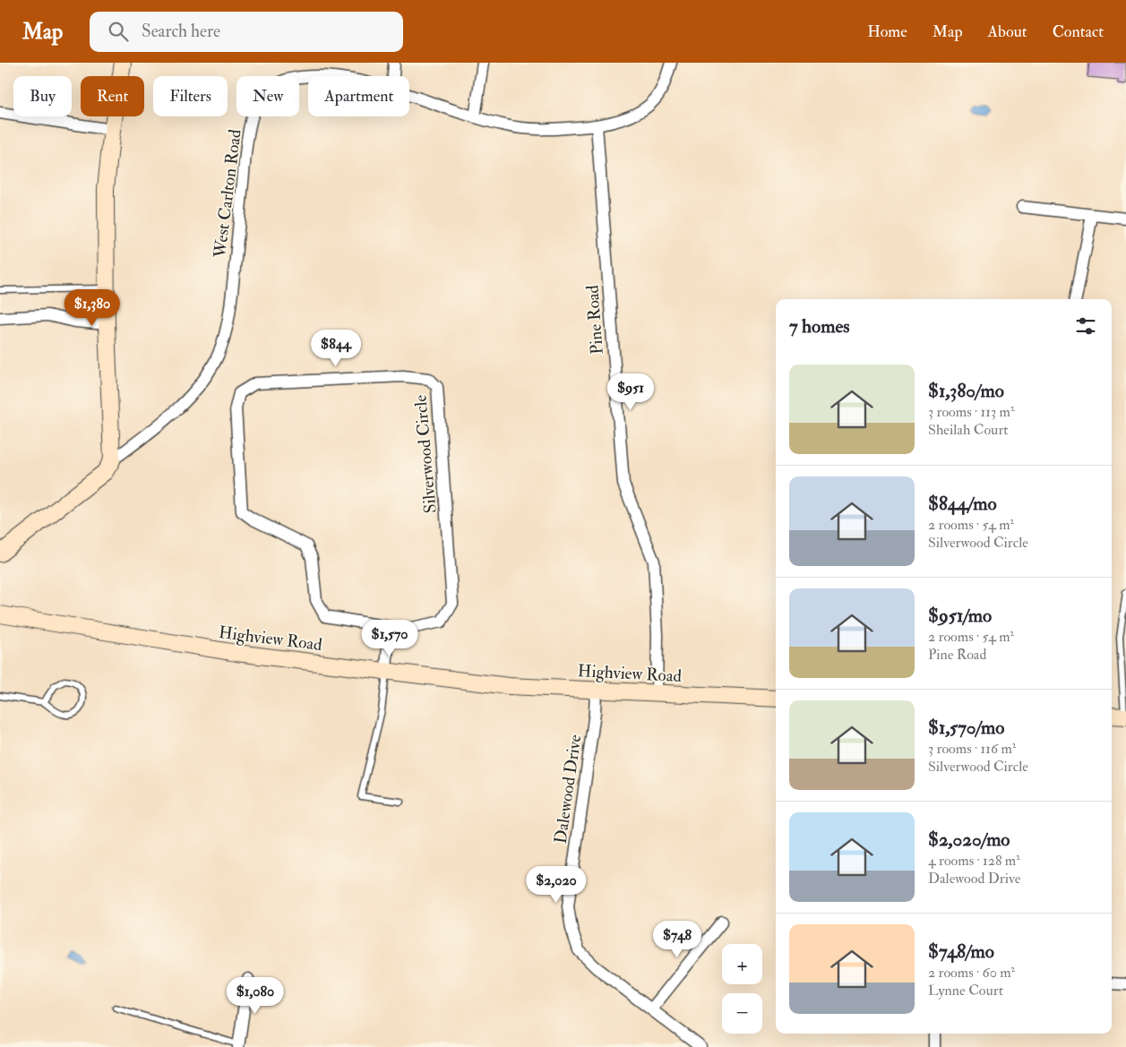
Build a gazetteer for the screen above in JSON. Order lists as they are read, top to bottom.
{
  "streets": {
    "street": [
      "West Carlton Road",
      "Pine Road",
      "Silverwood Circle",
      "Highview Road",
      "Dalewood Drive"
    ]
  },
  "crossings": [
    ["West Carlton Road", "Pine Road"],
    ["Pine Road", "Highview Road"],
    ["Highview Road", "Dalewood Drive"]
  ],
  "page": {
    "header": "Map",
    "search": "Search here",
    "nav": [
      "Home",
      "Map",
      "About",
      "Contact"
    ],
    "chip": [
      "Buy",
      "Rent",
      "Filters",
      "New",
      "Apartment"
    ],
    "price": [
      "$1,380",
      "$844",
      "$951",
      "$1,570",
      "$2,020",
      "$748",
      "$1,080"
    ],
    "heading": "7 homes",
    "list": [
      {
        "name": "$1,380/mo",
        "note": "3 rooms · 113 m² · Sheilah Court"
      },
      {
        "name": "$844/mo",
        "note": "2 rooms · 54 m² · Silverwood Circle"
      },
      {
        "name": "$951/mo",
        "note": "2 rooms · 54 m² · Pine Road"
      },
      {
        "name": "$1,570/mo",
        "note": "3 rooms · 116 m² · Silverwood Circle"
      },
      {
        "name": "$2,020/mo",
        "note": "4 rooms · 128 m² · Dalewood Drive"
      },
      {
        "name": "$748/mo",
        "note": "2 rooms · 60 m² · Lynne Court"
      }
    ],
    "map_buttons": ["+", "−"]
  }
}
